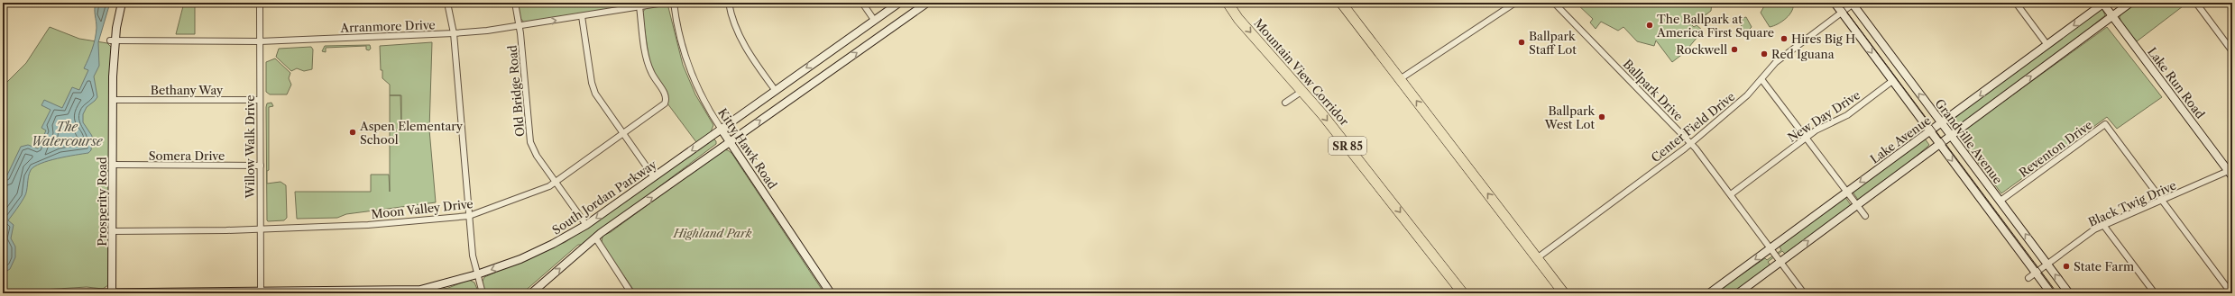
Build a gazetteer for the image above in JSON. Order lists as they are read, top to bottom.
{
  "streets": {
    "highway": ["Mountain View Corridor", "SR 85"],
    "street": [
      "Arranmore Drive",
      "Lake Run Road",
      "Bethany Way",
      "Ballpark Drive",
      "Old Bridge Road",
      "New Day Drive",
      "Center Field Drive",
      "Lake Avenue",
      "Grandville Avenue",
      "Willow Walk Drive",
      "Kitty Hawk Road",
      "Reventon Drive",
      "Somera Drive",
      "South Jordan Parkway",
      "Prosperity Road",
      "Black Twig Drive",
      "Moon Valley Drive"
    ]
  },
  "crossings": [
    ["Arranmore Drive", "Old Bridge Road"],
    ["Arranmore Drive", "Willow Walk Drive"],
    ["Arranmore Drive", "Prosperity Road"],
    ["Arranmore Drive", "Moon Valley Drive"],
    ["Lake Run Road", "Lake Avenue"],
    ["Lake Run Road", "Black Twig Drive"],
    ["Bethany Way", "Willow Walk Drive"],
    ["Bethany Way", "Prosperity Road"],
    ["Ballpark Drive", "New Day Drive"],
    ["Ballpark Drive", "Center Field Drive"],
    ["Ballpark Drive", "Lake Avenue"],
    ["Old Bridge Road", "South Jordan Parkway"],
    ["Old Bridge Road", "Moon Valley Drive"],
    ["Center Field Drive", "Grandville Avenue"],
    ["Lake Avenue", "Grandville Avenue"],
    ["Grandville Avenue", "Reventon Drive"],
    ["Grandville Avenue", "Black Twig Drive"],
    ["Willow Walk Drive", "Somera Drive"],
    ["Willow Walk Drive", "South Jordan Parkway"],
    ["Willow Walk Drive", "Moon Valley Drive"],
    ["Kitty Hawk Road", "South Jordan Parkway"],
    ["Reventon Drive", "Black Twig Drive"],
    ["Somera Drive", "Prosperity Road"],
    ["South Jordan Parkway", "Prosperity Road"],
    ["Prosperity Road", "Moon Valley Drive"]
  ],
  "water": ["The Watercourse"],
  "parks": ["Highland Park"],
  "places": [
    "The Ballpark at America First Square",
    "Hires Big H",
    "Ballpark Staff Lot",
    "Rockwell",
    "Red Iguana",
    "Ballpark West Lot",
    "Aspen Elementary School",
    "State Farm"
  ]
}
